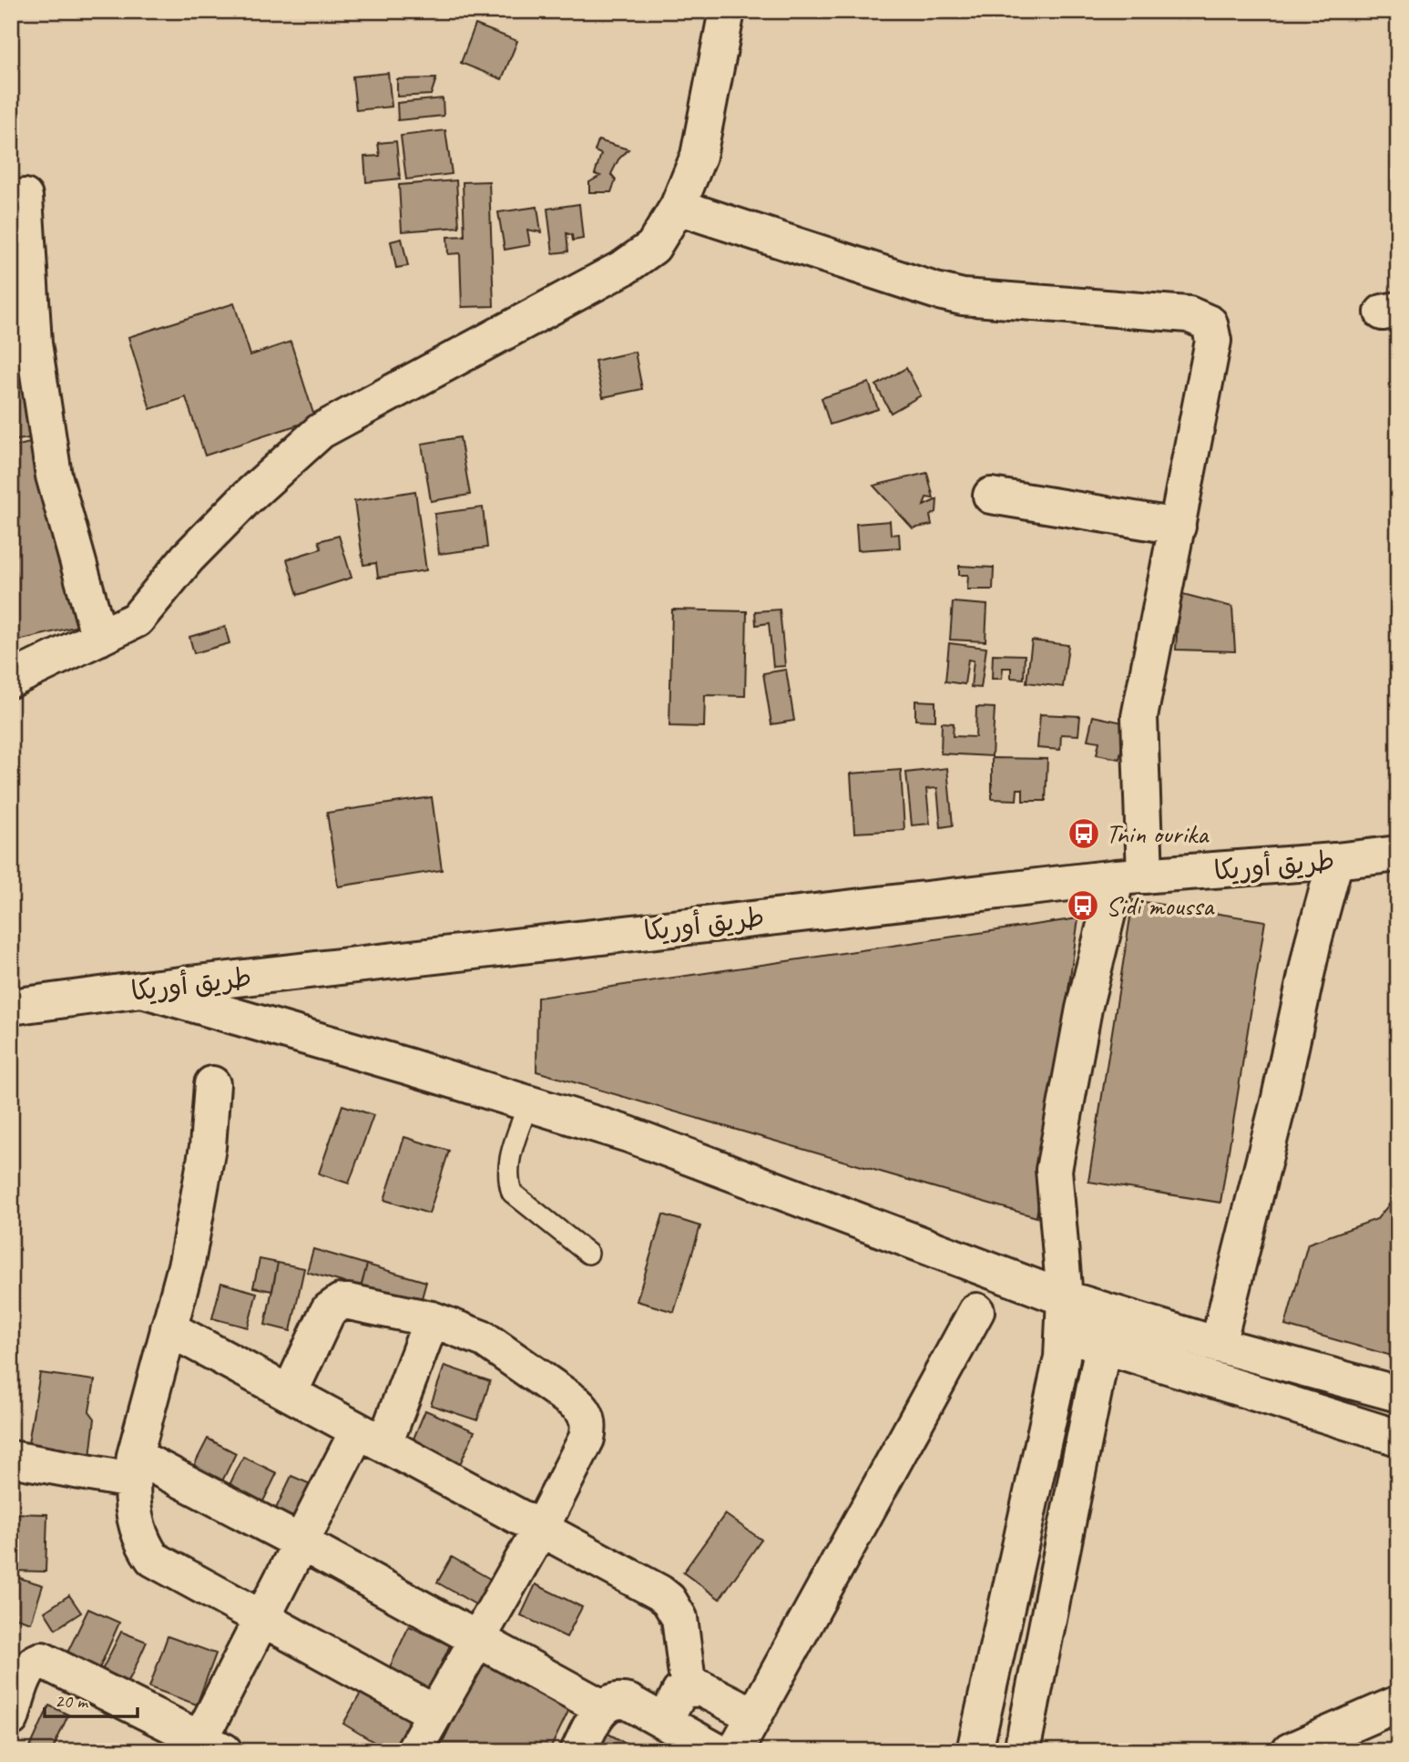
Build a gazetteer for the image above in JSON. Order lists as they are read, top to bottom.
{
  "streets": {
    "street": ["طريق أوريكا"]
  },
  "places": {
    "bus stop": ["Tnin ourika", "Sidi moussa"]
  },
  "scale_bar": "20 m"
}
